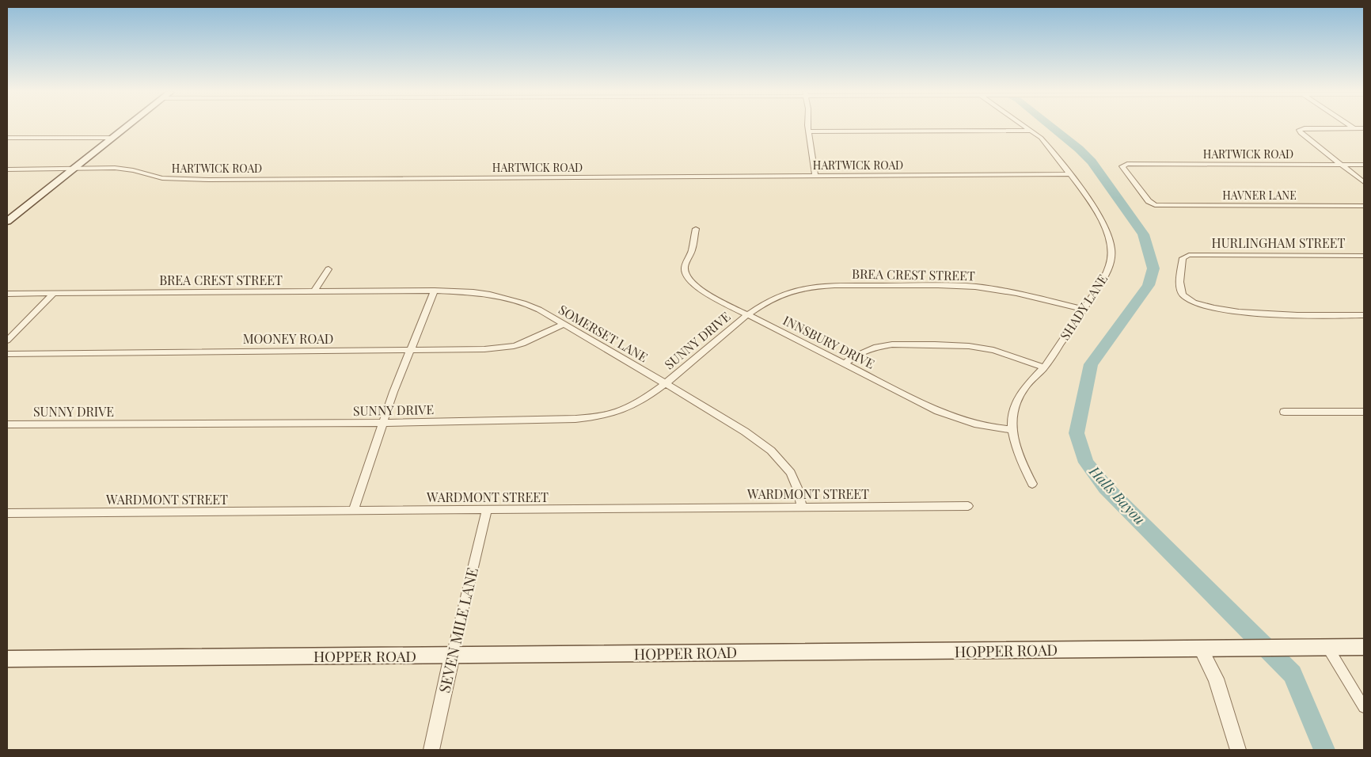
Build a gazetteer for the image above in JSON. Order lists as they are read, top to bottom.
{
  "streets": {
    "main road": ["HOPPER ROAD"],
    "street": [
      "HARTWICK ROAD",
      "HAVNER LANE",
      "HURLINGHAM STREET",
      "BREA CREST STREET",
      "SHADY LANE",
      "SOMERSET LANE",
      "MOONEY ROAD",
      "SUNNY DRIVE",
      "INNSBURY DRIVE",
      "WARDMONT STREET",
      "SEVEN MILE LANE"
    ]
  },
  "crossings": [
    ["HARTWICK ROAD", "HAVNER LANE"],
    ["HARTWICK ROAD", "SHADY LANE"],
    ["BREA CREST STREET", "SHADY LANE"],
    ["BREA CREST STREET", "SOMERSET LANE"],
    ["BREA CREST STREET", "SUNNY DRIVE"],
    ["BREA CREST STREET", "INNSBURY DRIVE"],
    ["SHADY LANE", "INNSBURY DRIVE"],
    ["SOMERSET LANE", "MOONEY ROAD"],
    ["SOMERSET LANE", "SUNNY DRIVE"],
    ["SOMERSET LANE", "WARDMONT STREET"],
    ["SUNNY DRIVE", "INNSBURY DRIVE"],
    ["WARDMONT STREET", "SEVEN MILE LANE"],
    ["SEVEN MILE LANE", "HOPPER ROAD"]
  ],
  "water": ["Halls Bayou"]
}
